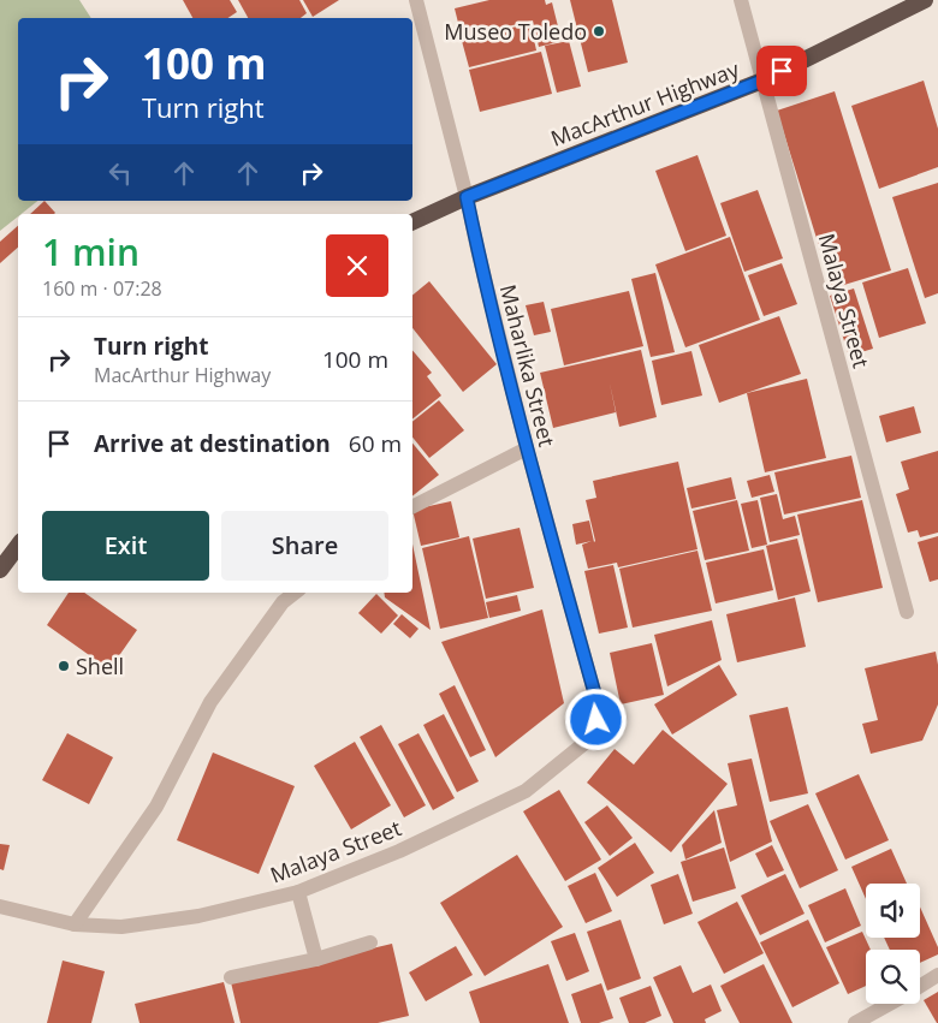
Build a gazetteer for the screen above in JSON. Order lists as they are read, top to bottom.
{
  "streets": {
    "highway": ["MacArthur Highway"],
    "street": ["Malaya Street", "Maharlika Street"]
  },
  "crossings": [
    ["MacArthur Highway", "Malaya Street"],
    ["MacArthur Highway", "Maharlika Street"],
    ["Malaya Street", "Maharlika Street"]
  ],
  "places": ["Museo Toledo", "Shell"],
  "page": {
    "turn": ["100 m", "Turn right"],
    "heading": ["1 min", "160 m · 07:28"],
    "list": [
      {
        "name": "Turn right",
        "note": "MacArthur Highway",
        "value": "100 m"
      },
      {
        "name": "Arrive at destination",
        "value": "60 m"
      }
    ],
    "buttons": ["Exit", "Share"]
  }
}
